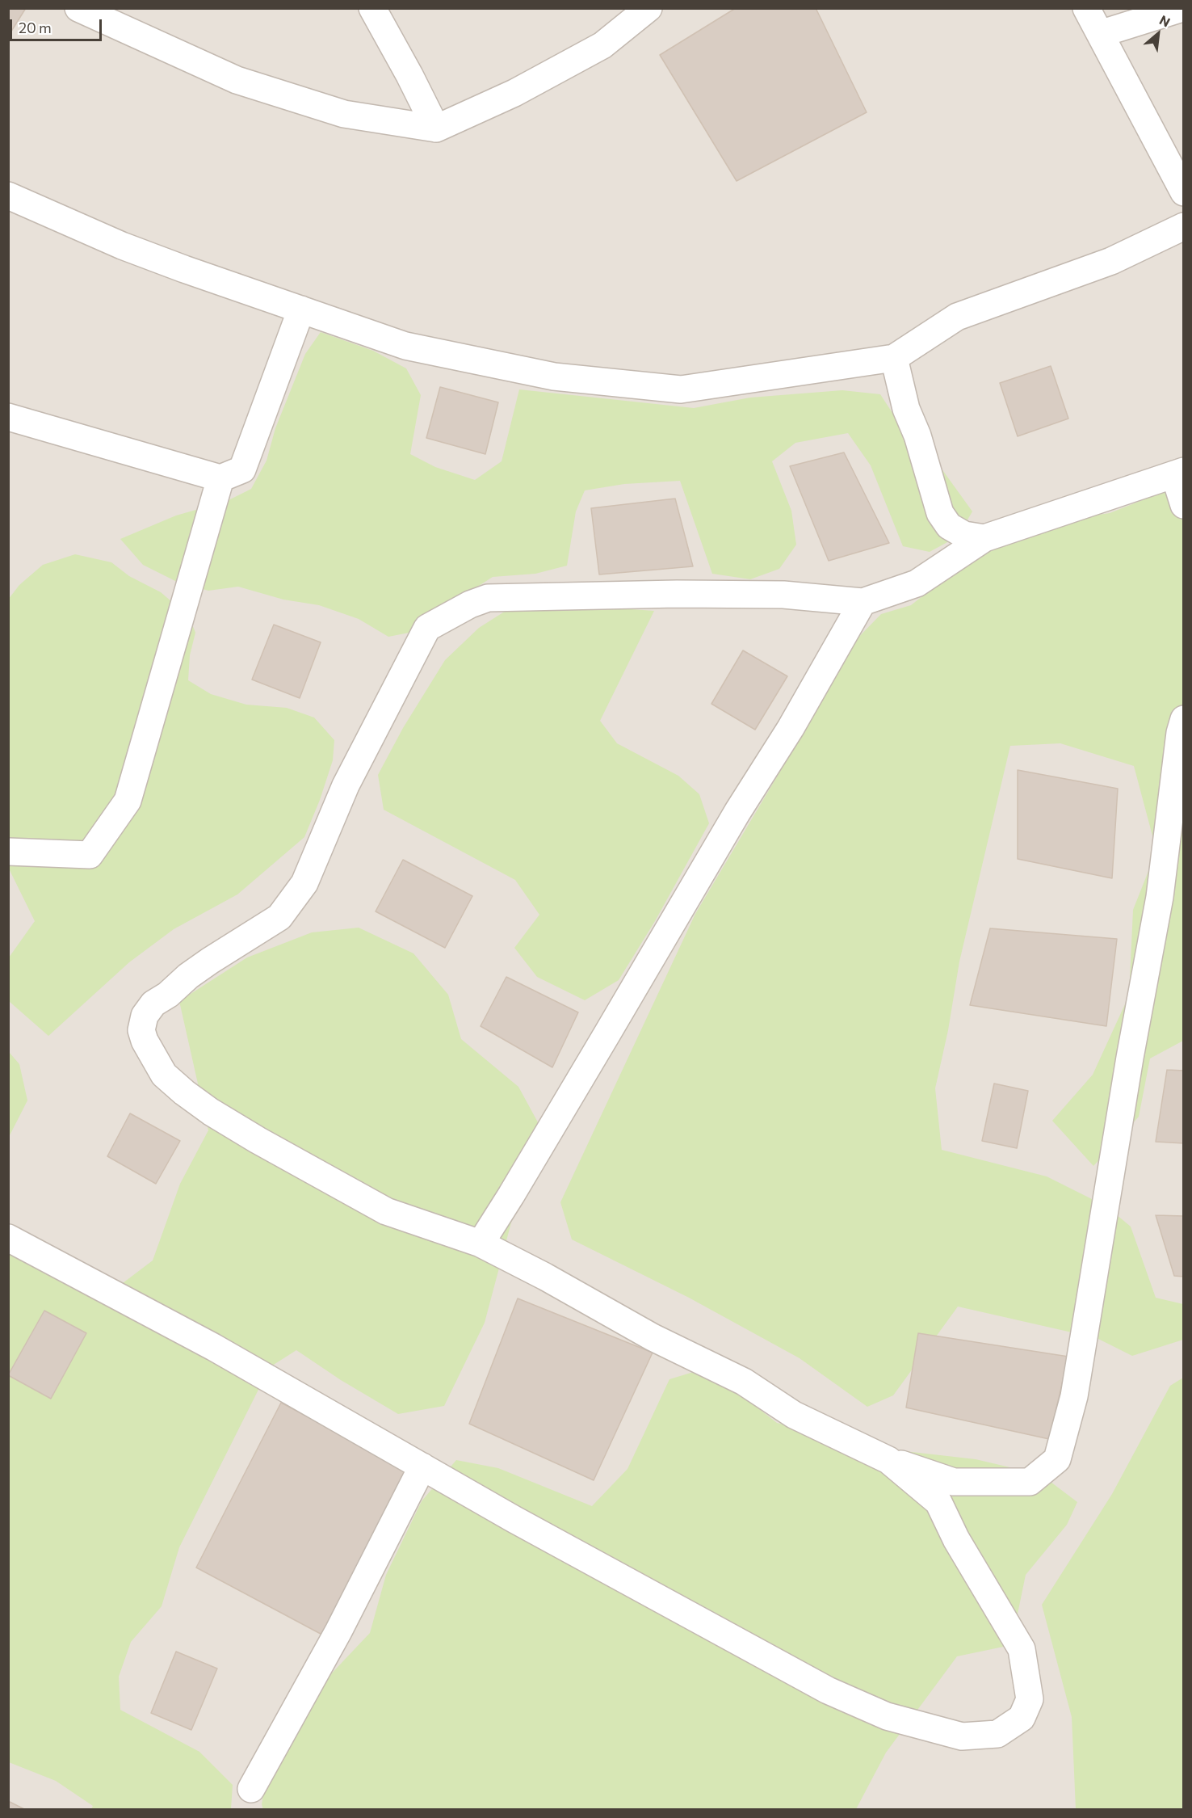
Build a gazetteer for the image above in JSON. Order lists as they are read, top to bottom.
{
  "scale_bar": "20 m",
  "north": "top right"
}
